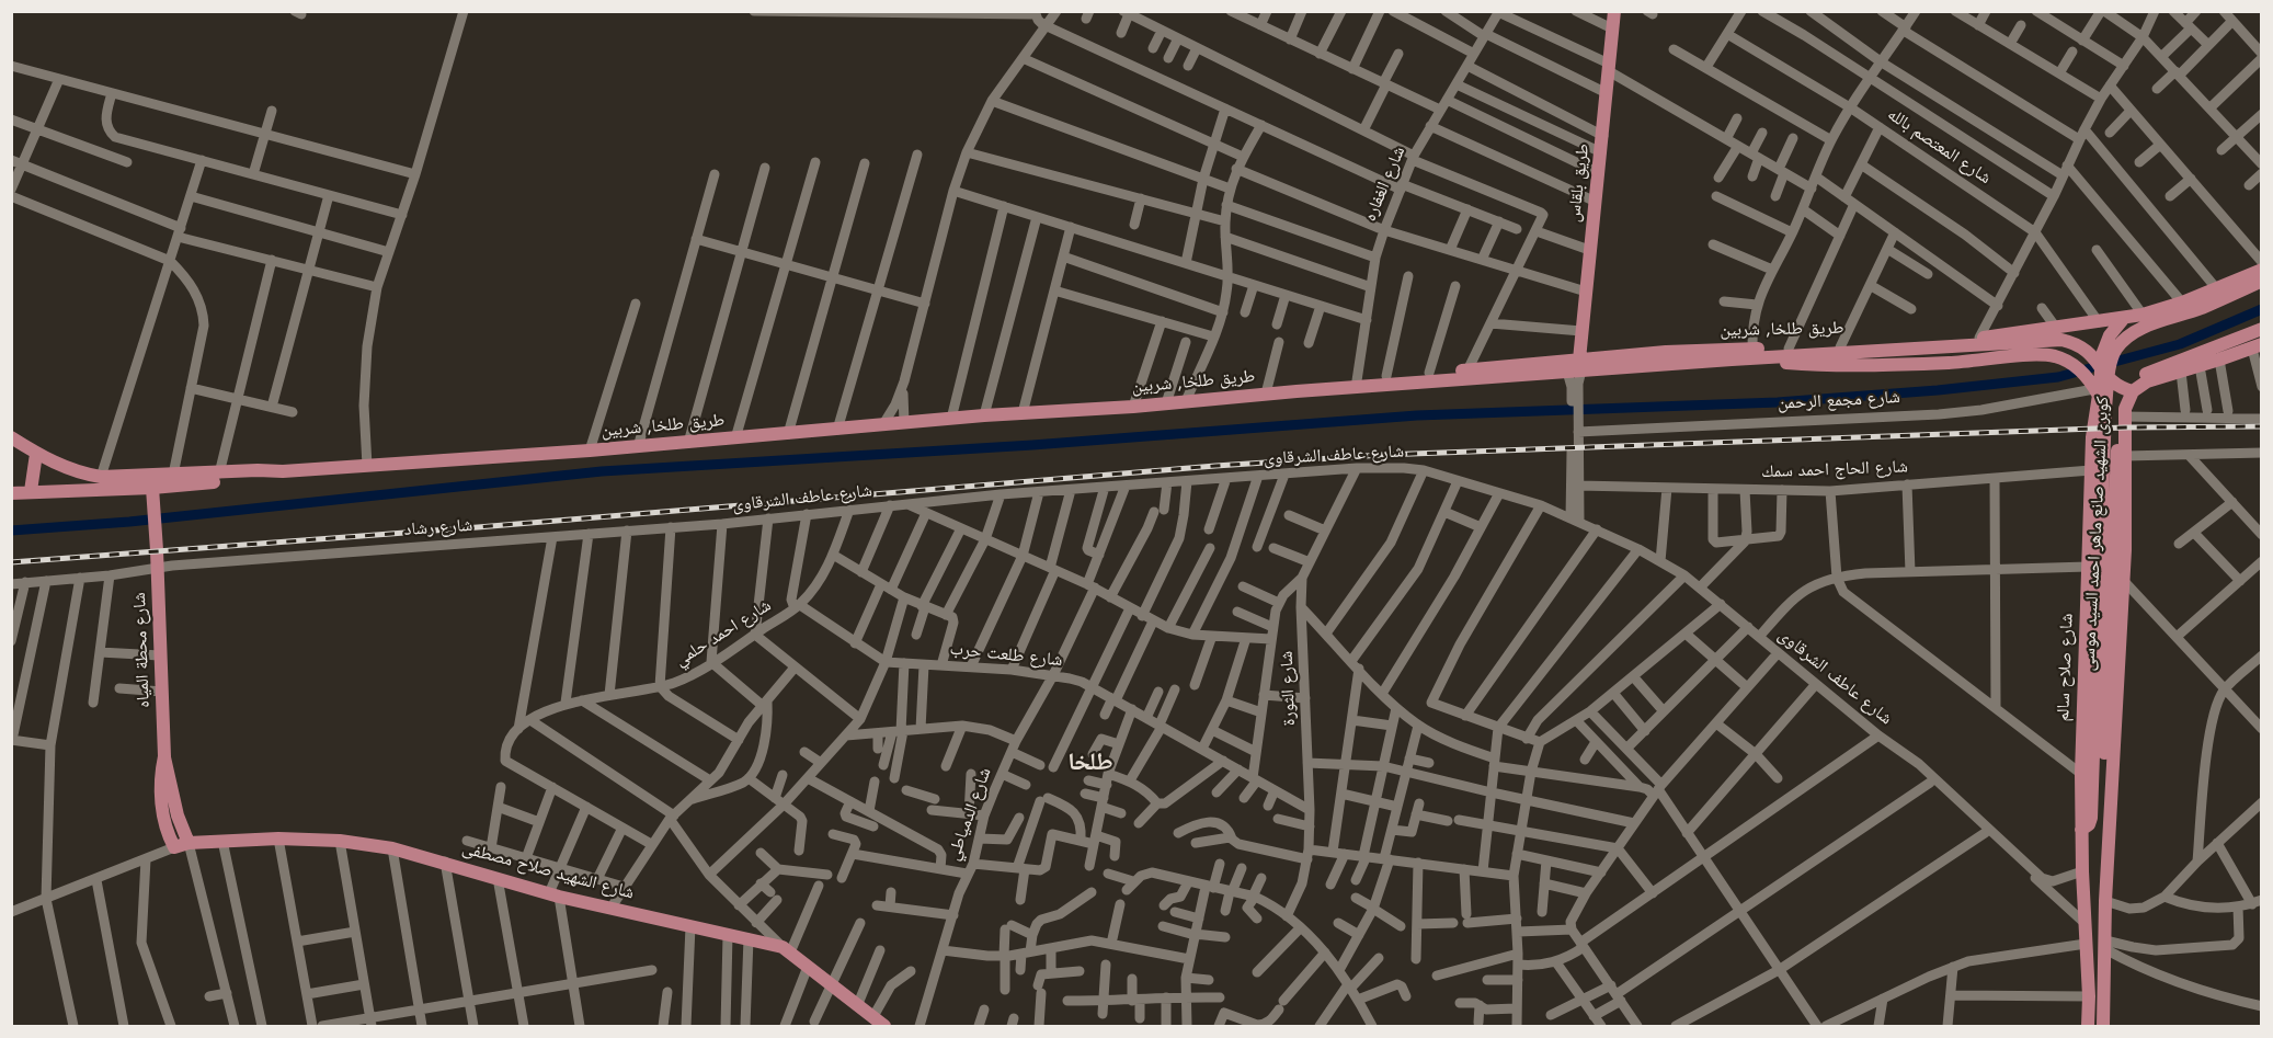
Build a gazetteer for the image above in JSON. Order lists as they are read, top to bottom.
{
  "streets": {
    "main road": [
      "طريق بلقاس",
      "طريق طلخا, شربين",
      "كوبرى الشهيد صانع ماهر احمد السيد موسى",
      "شارع محطة المياه",
      "شارع صلاح سالم",
      "شارع الشهيد صلاح مصطفى"
    ],
    "street": [
      "شارع المعتصم بالله",
      "شارع الغفاره",
      "شارع مجمع الرحمن",
      "شارع عاطف الشرقاوى",
      "شارع الحاج احمد سمك",
      "شارع رشاد",
      "شارع احمد حلمي",
      "شارع طلعت حرب",
      "شارع الثورة",
      "شارع الدمياطي"
    ]
  },
  "crossings": [
    ["شارع المعتصم بالله", "طريق طلخا, شربين"],
    ["طريق بلقاس", "طريق طلخا, شربين"],
    ["شارع الغفاره", "طريق طلخا, شربين"],
    ["طريق طلخا, شربين", "شارع صلاح سالم"],
    ["شارع مجمع الرحمن", "شارع صلاح سالم"],
    ["شارع عاطف الشرقاوى", "شارع رشاد"],
    ["شارع عاطف الشرقاوى", "شارع احمد حلمي"],
    ["شارع عاطف الشرقاوى", "شارع صلاح سالم"],
    ["شارع عاطف الشرقاوى", "شارع الثورة"],
    ["شارع عاطف الشرقاوى", "شارع الدمياطي"],
    ["شارع الحاج احمد سمك", "شارع صلاح سالم"],
    ["شارع رشاد", "شارع محطة المياه"],
    ["كوبرى الشهيد صانع ماهر احمد السيد موسى", "شارع صلاح سالم"],
    ["شارع احمد حلمي", "شارع طلعت حرب"],
    ["شارع طلعت حرب", "شارع الثورة"],
    ["شارع طلعت حرب", "شارع الدمياطي"]
  ],
  "districts": ["طلخا"]
}
